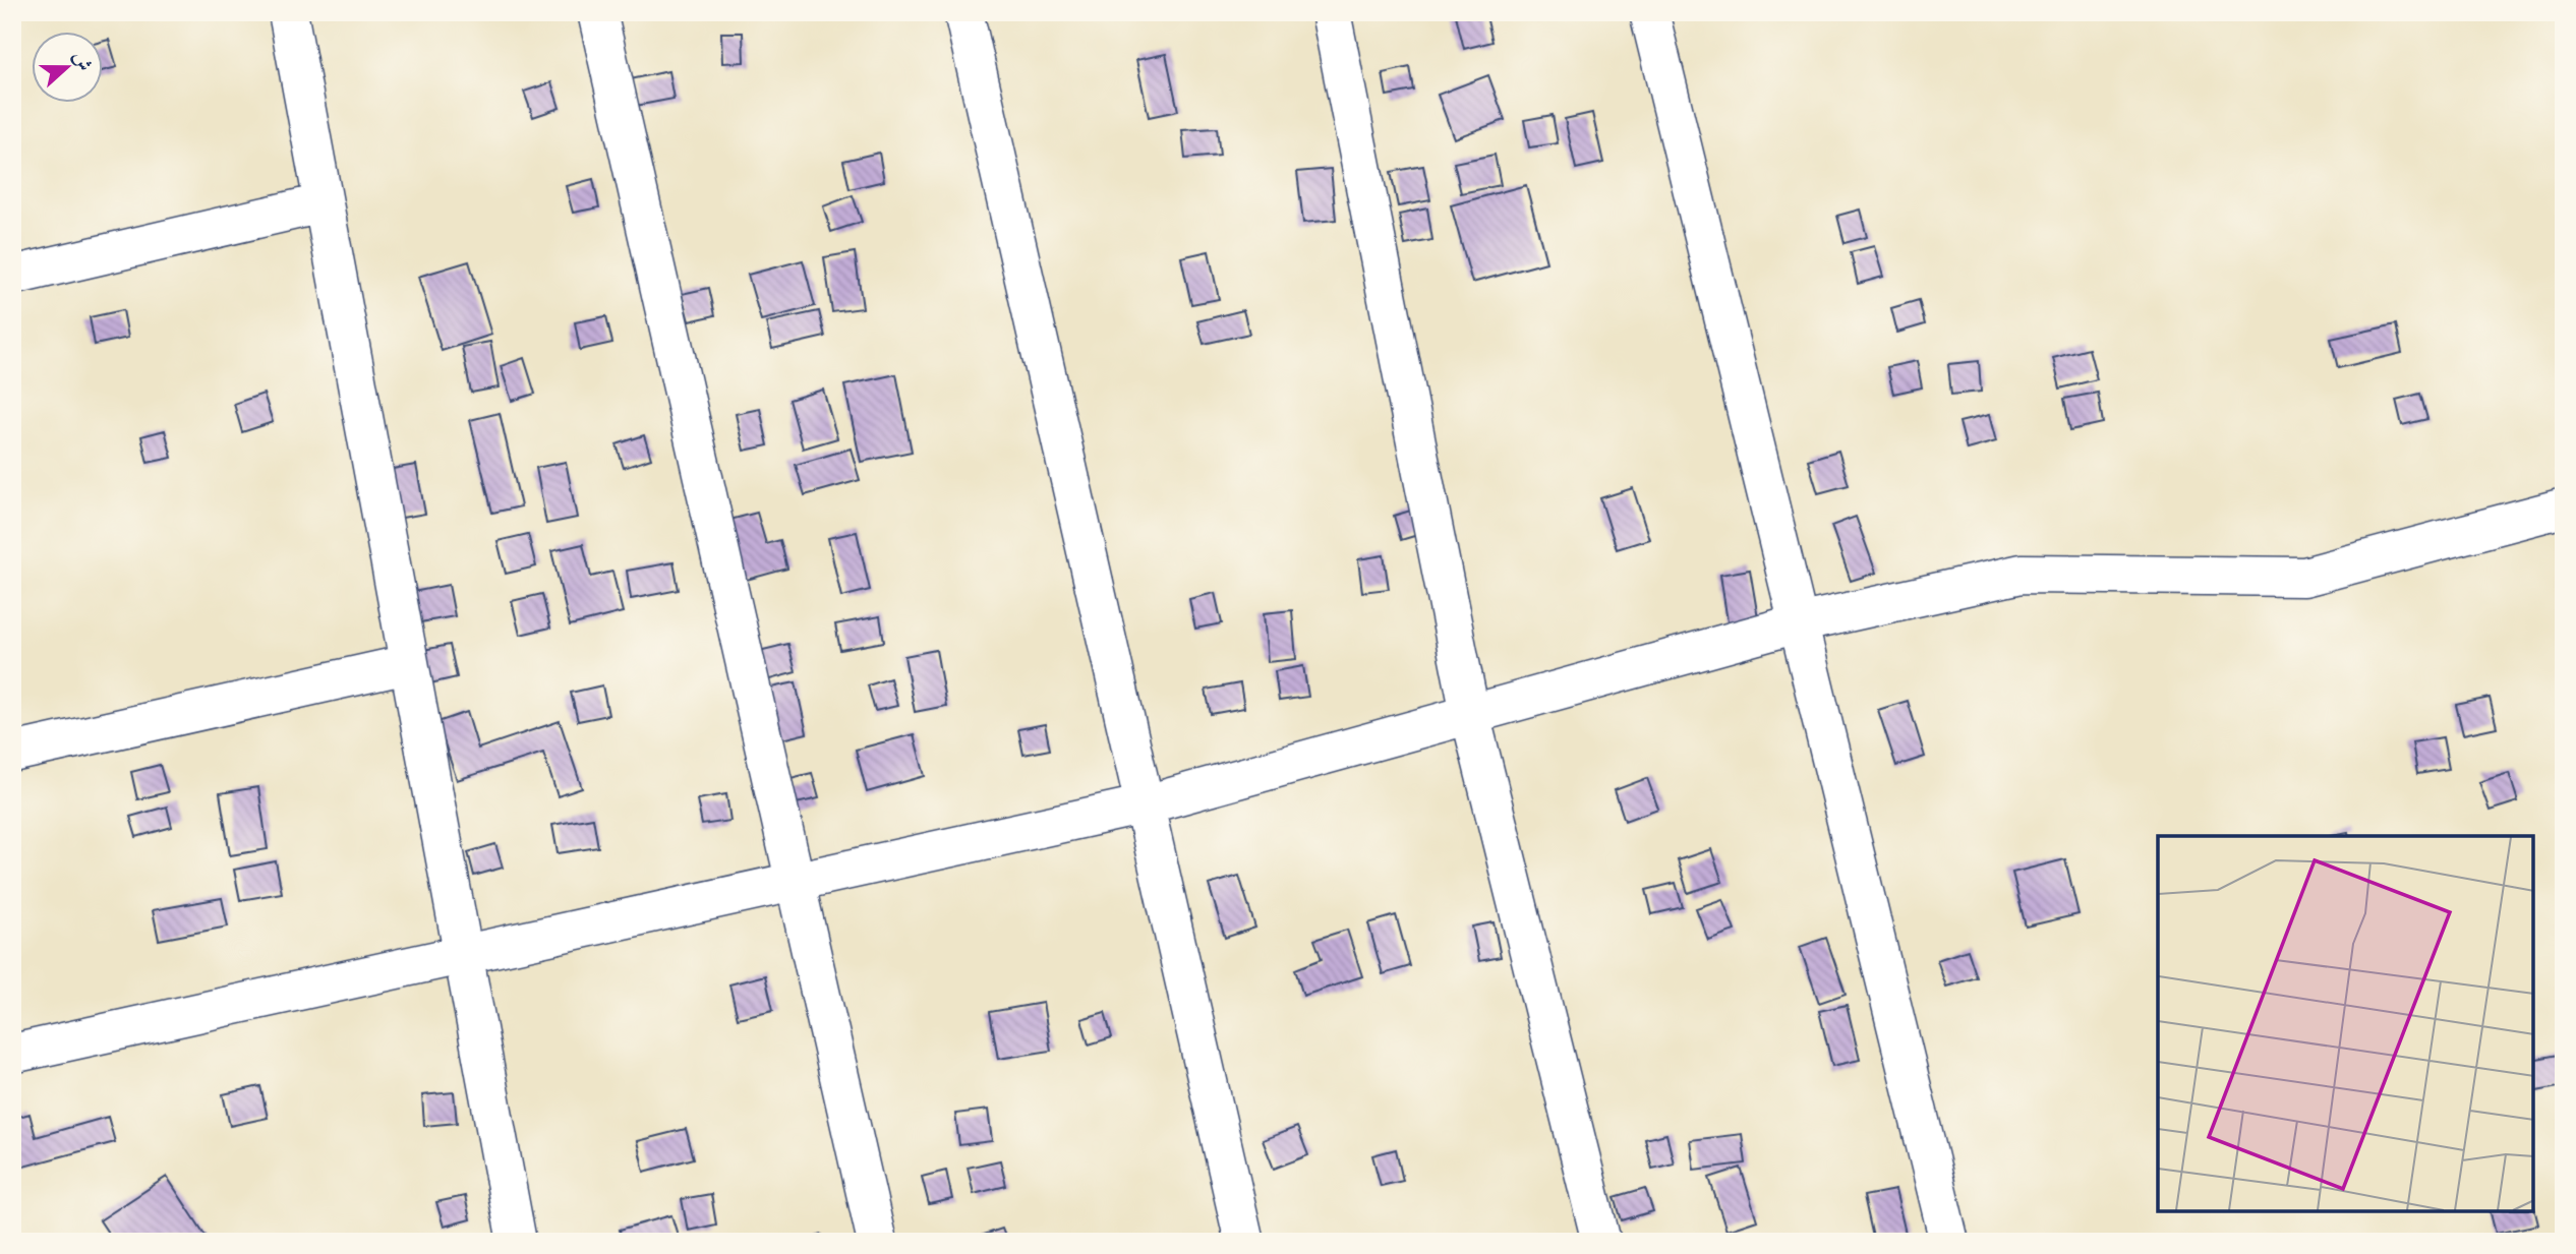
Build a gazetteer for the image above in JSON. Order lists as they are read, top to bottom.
{
  "north": "right"
}
